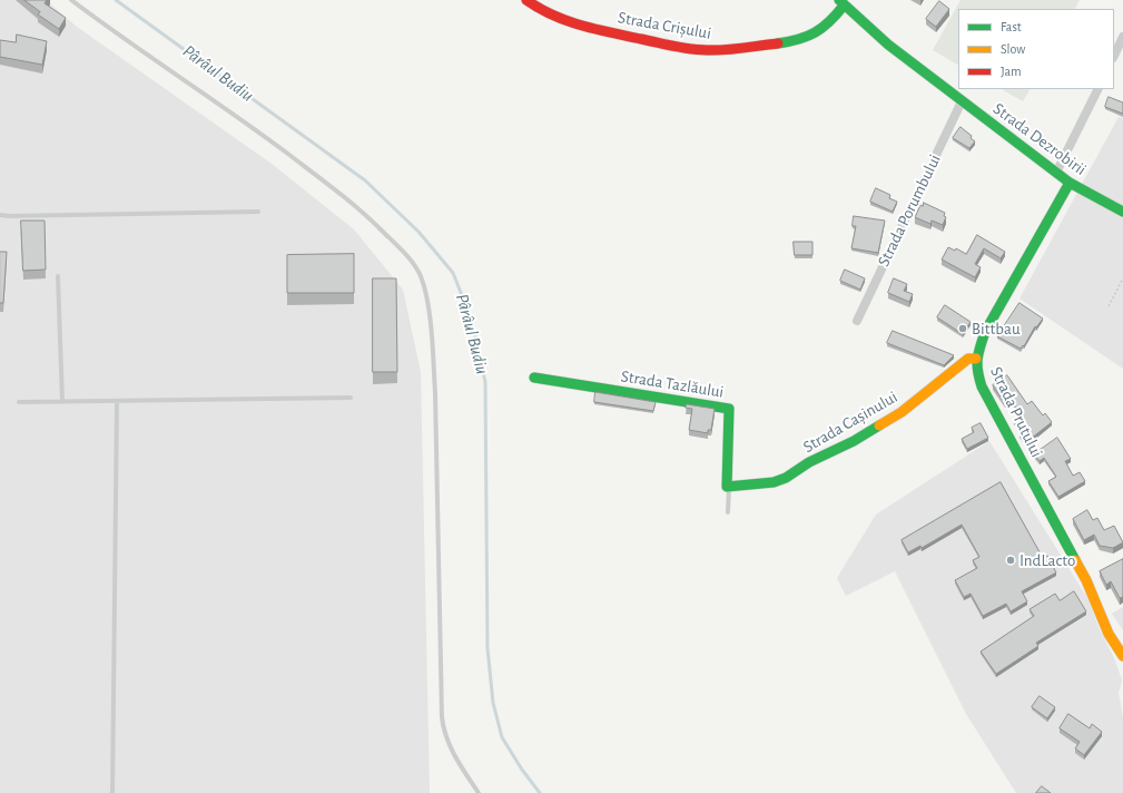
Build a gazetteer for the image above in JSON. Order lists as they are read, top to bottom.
{
  "streets": {
    "street": [
      "Strada Crișului",
      "Strada Dezrobirii",
      "Strada Porumbului",
      "Strada Tazlăului",
      "Strada Prutului",
      "Strada Cașinului"
    ]
  },
  "crossings": [
    ["Strada Crișului", "Strada Dezrobirii"],
    ["Strada Dezrobirii", "Strada Porumbului"],
    ["Strada Dezrobirii", "Strada Prutului"],
    ["Strada Tazlăului", "Strada Cașinului"],
    ["Strada Prutului", "Strada Cașinului"]
  ],
  "water": ["Pârâul Budiu"],
  "places": ["Bittbau", "IndLacto"],
  "legend": ["Fast", "Slow", "Jam"]
}
